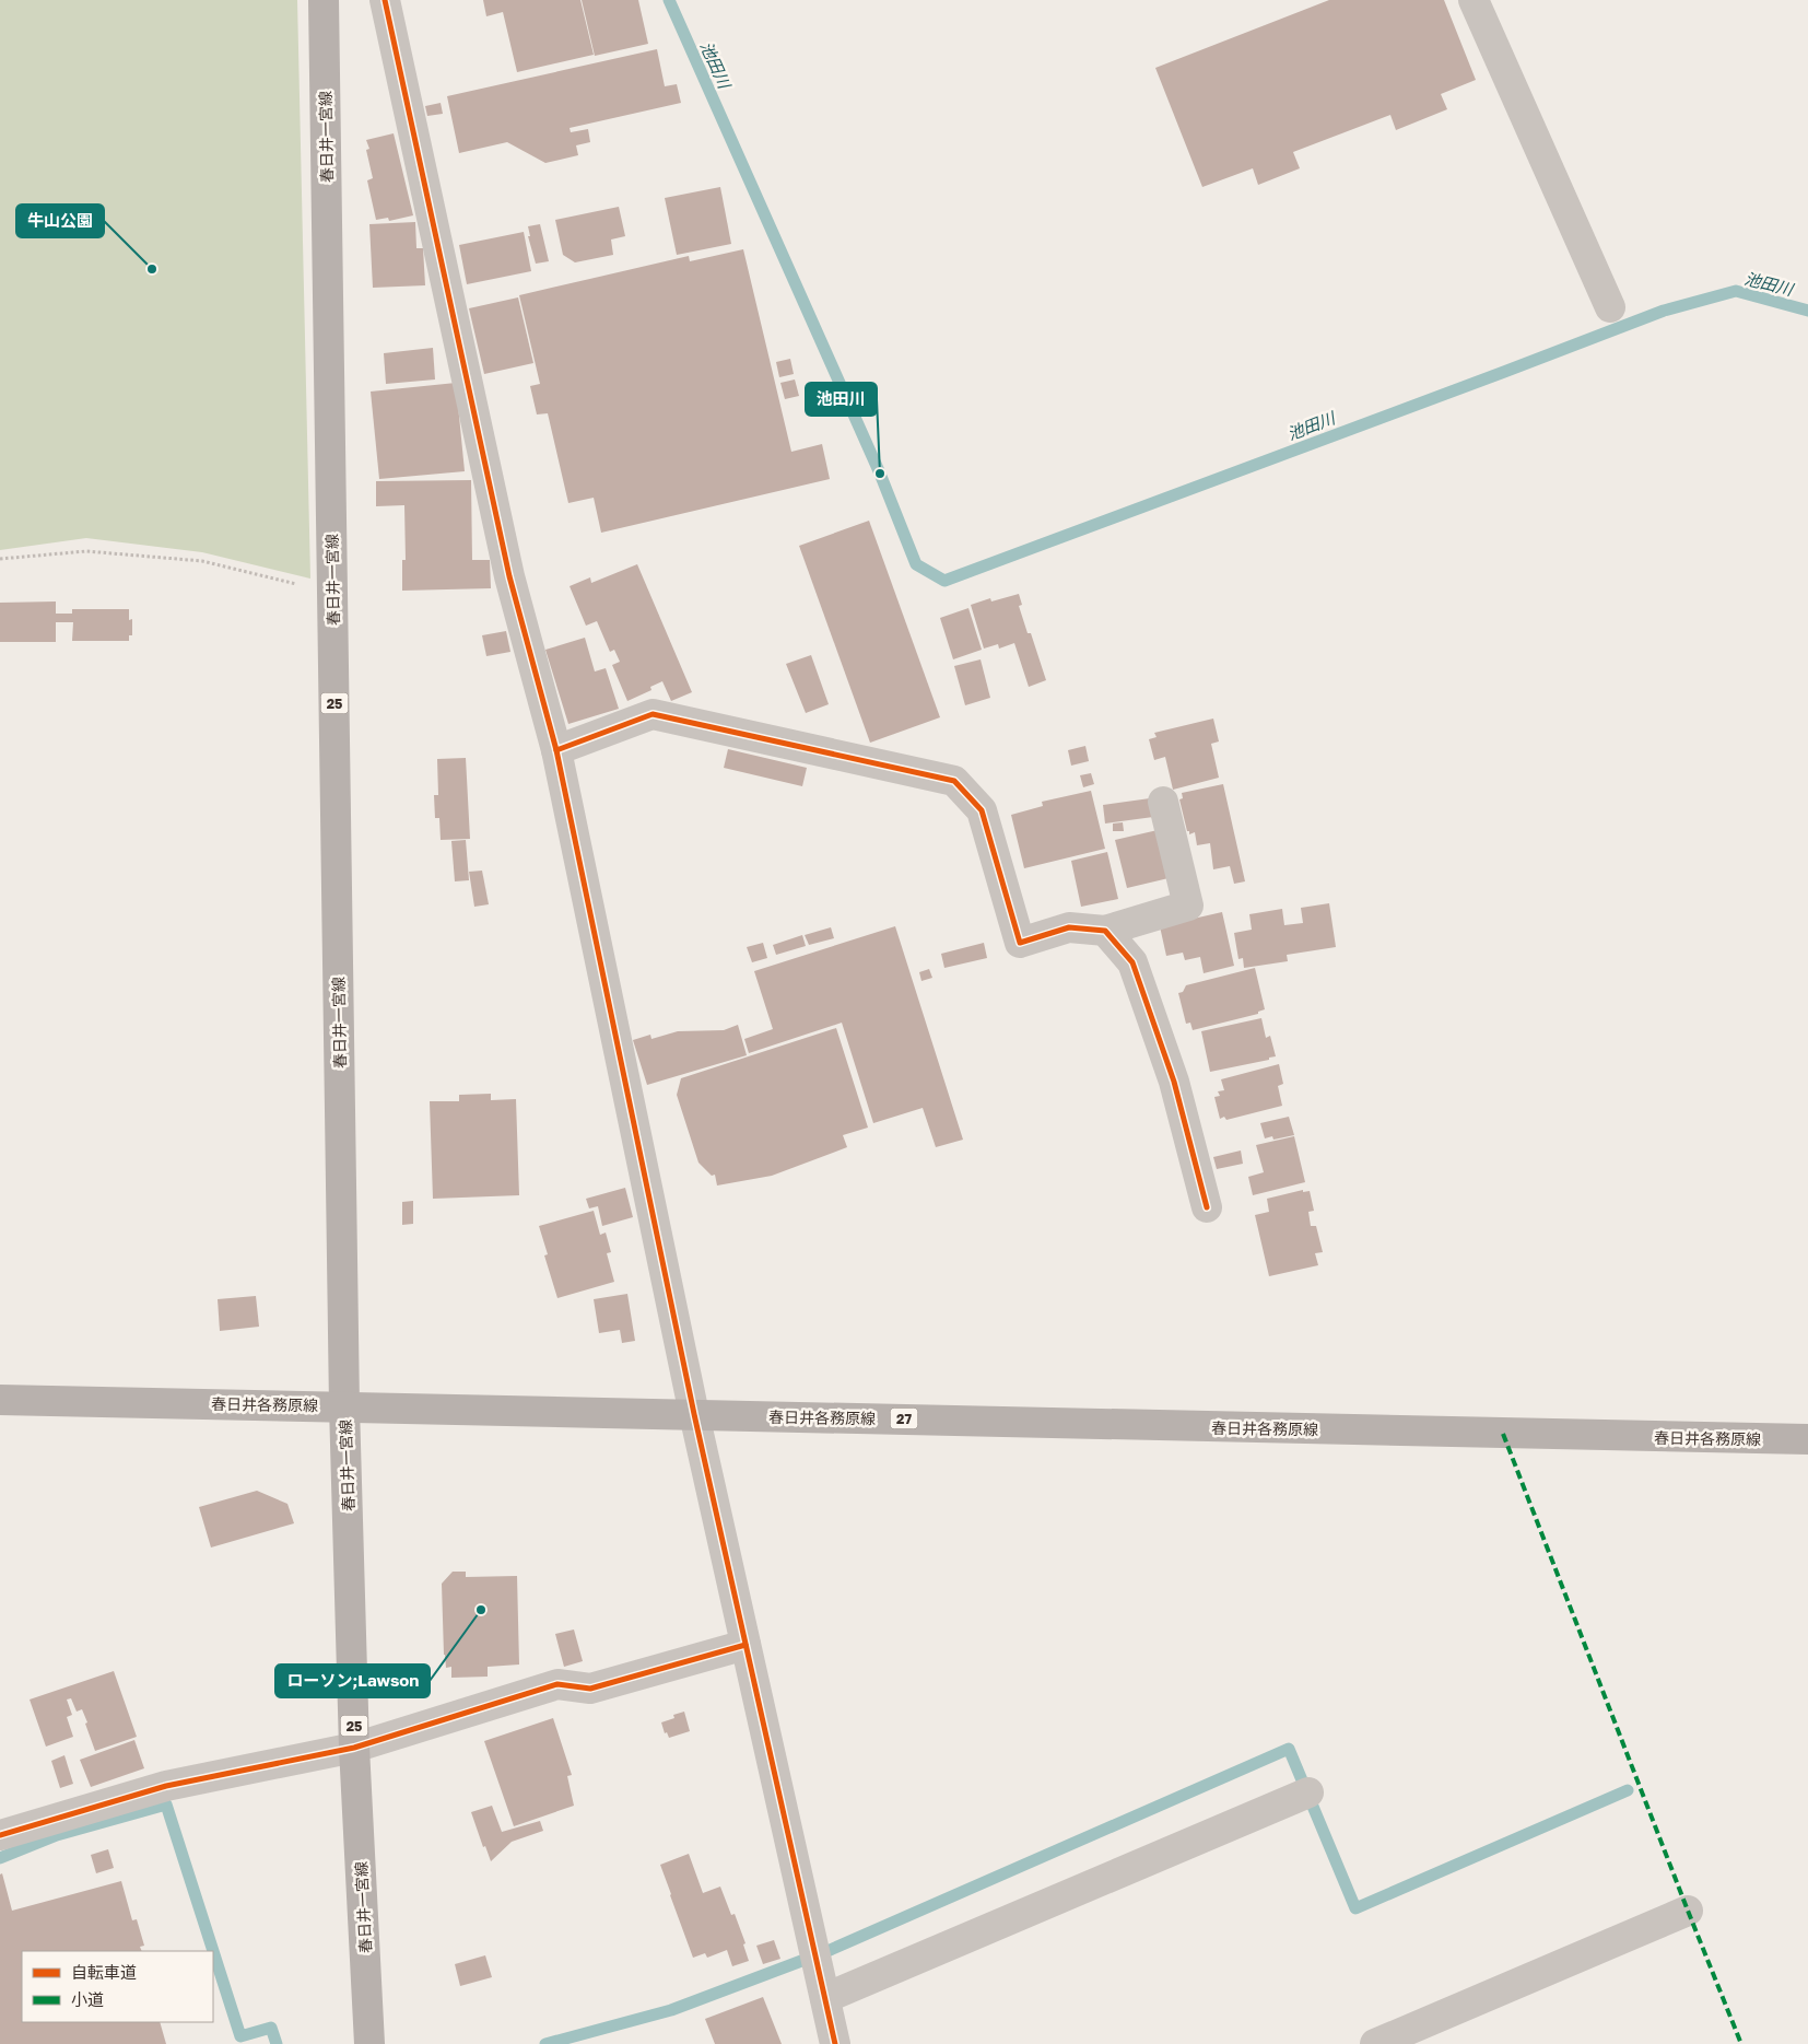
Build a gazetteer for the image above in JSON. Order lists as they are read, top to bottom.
{
  "streets": {
    "main road": [
      "春日井一宮線",
      "25",
      "春日井各務原線",
      "27"
    ]
  },
  "crossings": [
    ["春日井一宮線", "春日井各務原線"]
  ],
  "water": ["池田川"],
  "places": ["牛山公園", "池田川", "ローソン;Lawson"],
  "legend": ["自転車道", "小道"]
}
